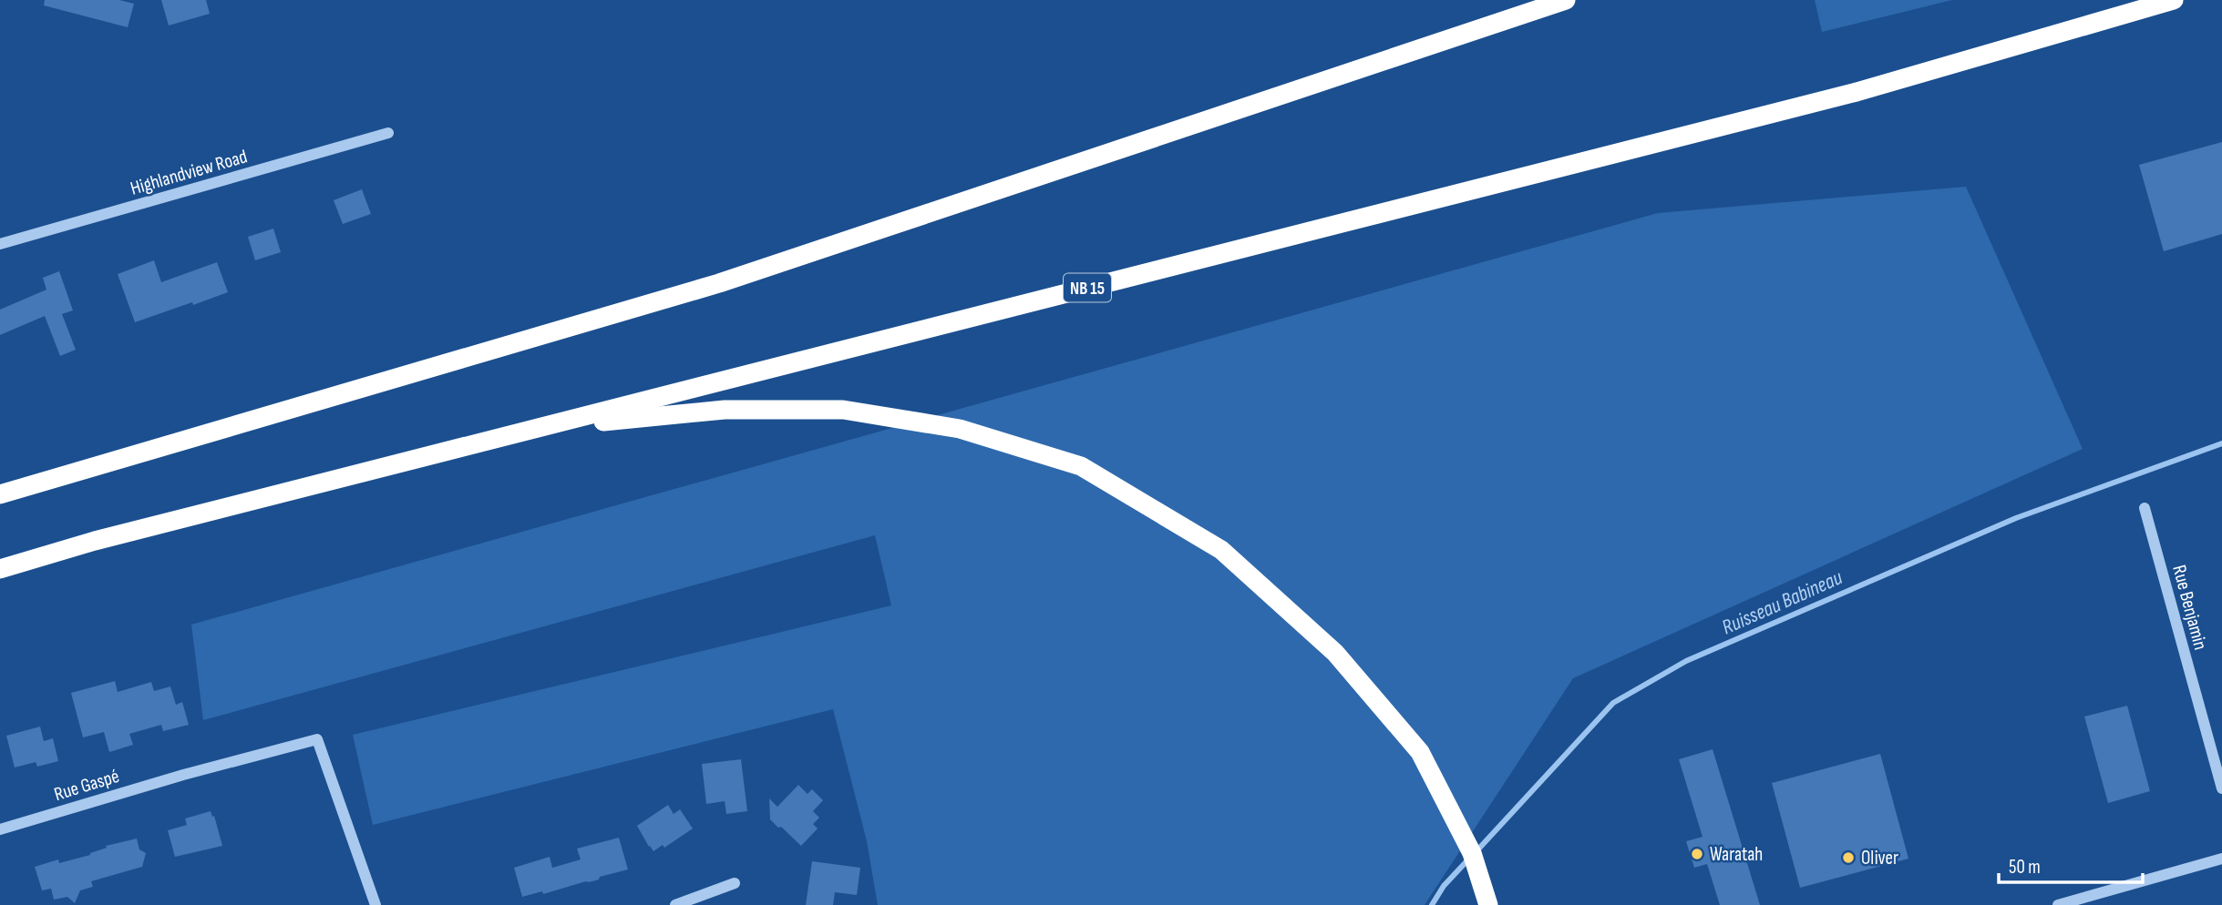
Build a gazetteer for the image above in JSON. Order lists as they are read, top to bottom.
{
  "streets": {
    "highway": ["NB 15"],
    "street": ["Highlandview Road", "Rue Benjamin", "Rue Gaspé"]
  },
  "water": ["Ruisseau Babineau"],
  "places": ["Waratah", "Oliver"],
  "scale_bar": "50 m"
}
